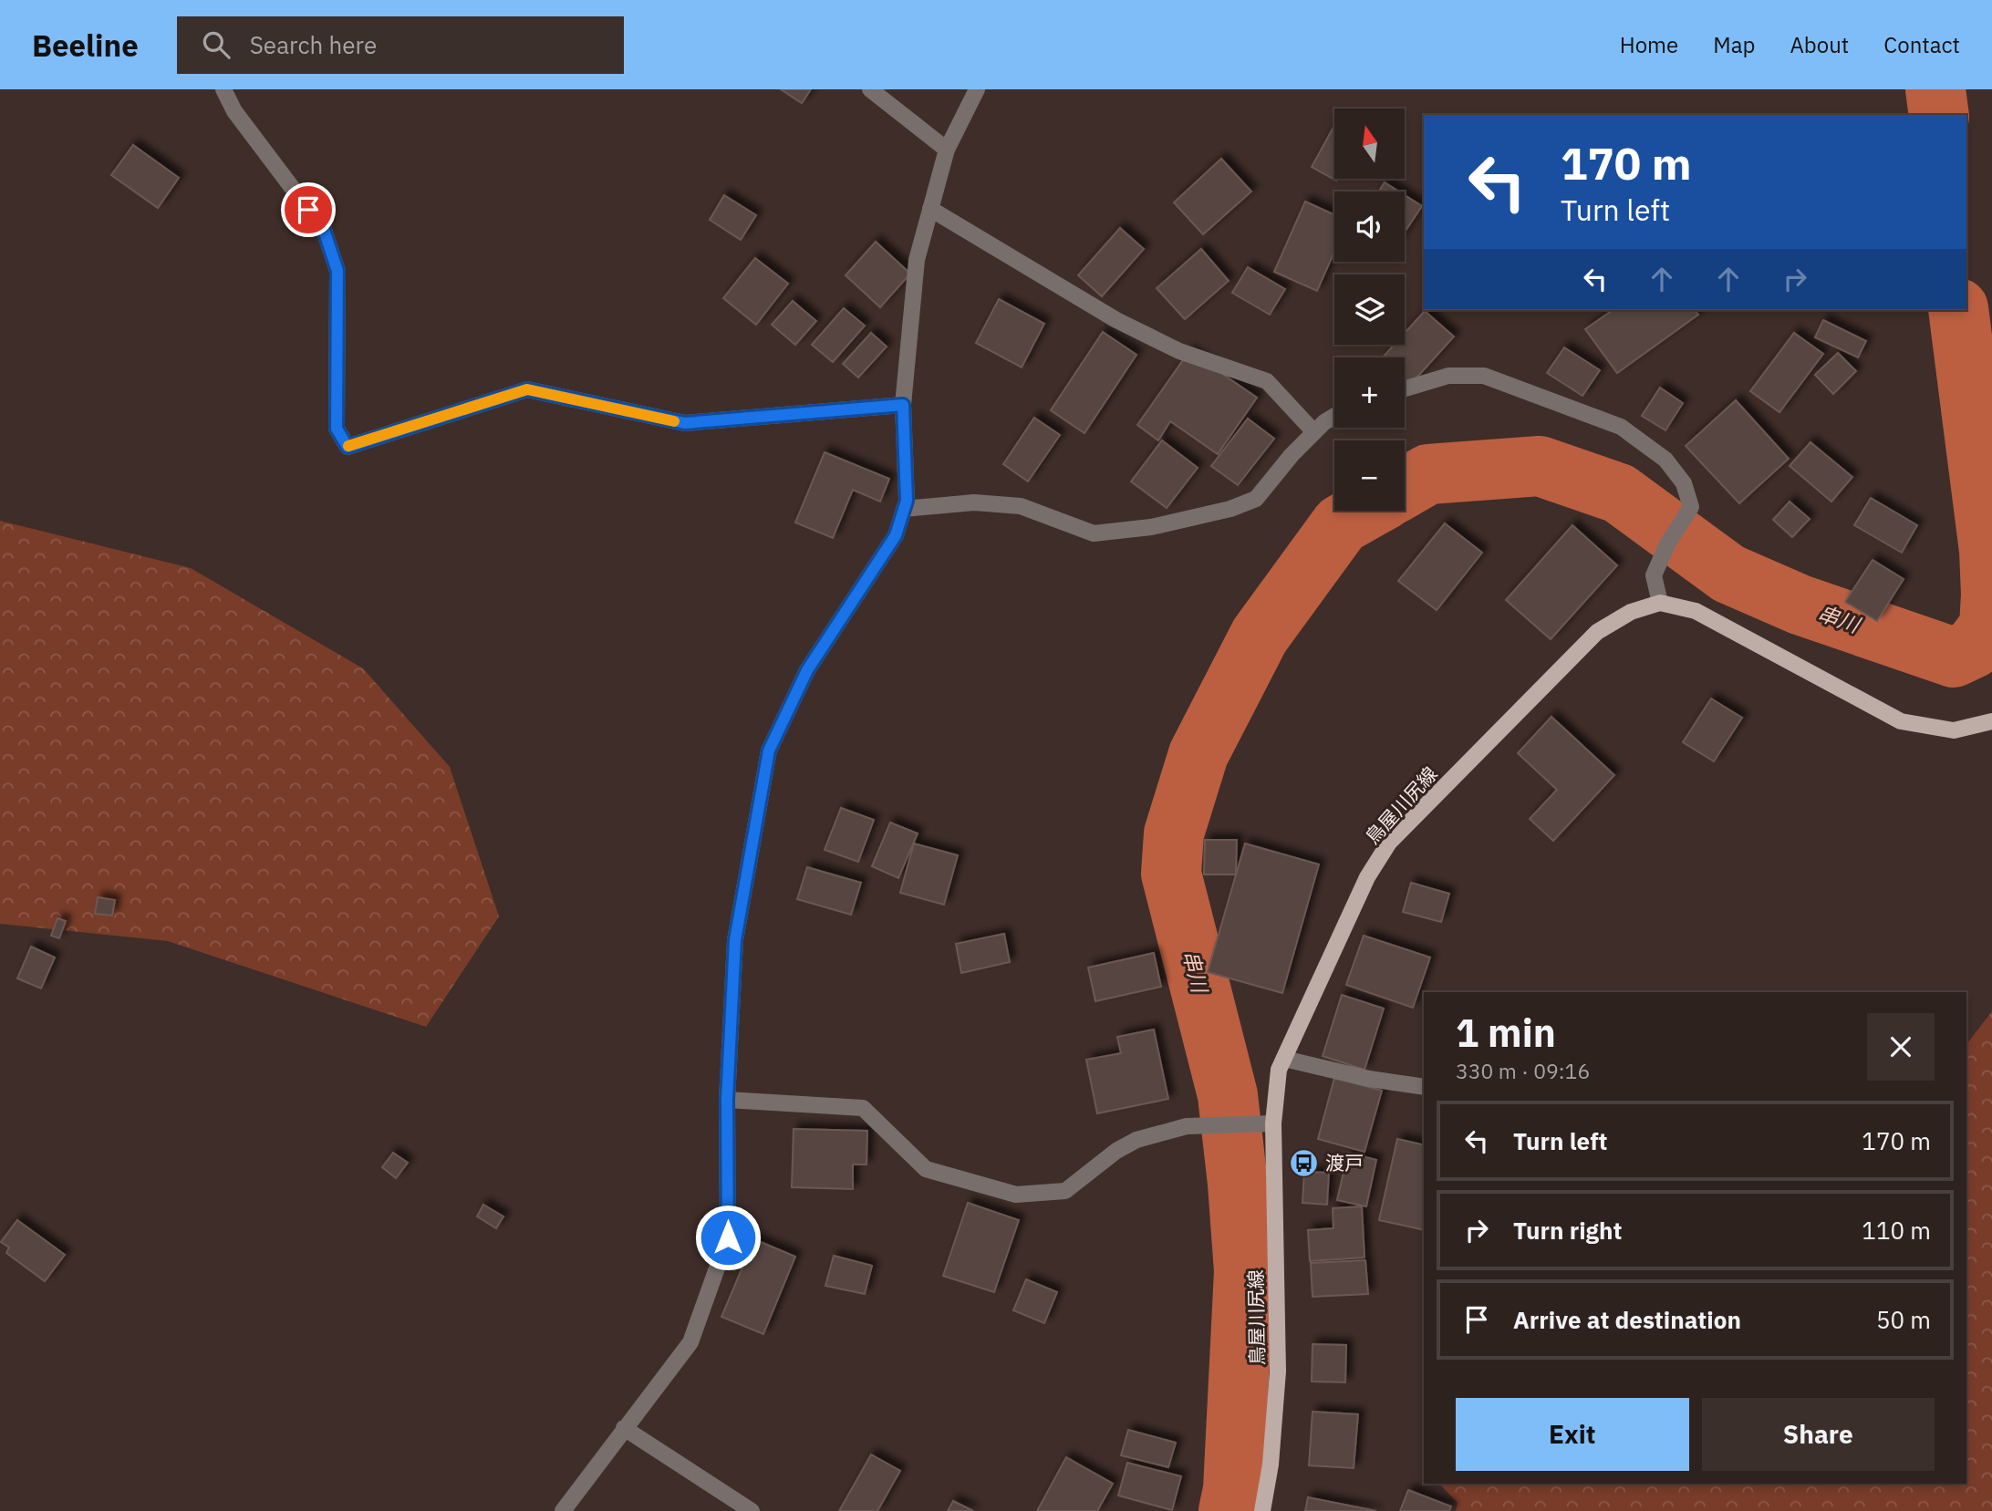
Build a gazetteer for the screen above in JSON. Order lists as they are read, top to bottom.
{
  "streets": {
    "main road": ["鳥屋川尻線"]
  },
  "water": ["串川"],
  "places": {
    "bus stop": ["渡戸"]
  },
  "north": "top",
  "page": {
    "header": "Beeline",
    "search": "Search here",
    "nav": [
      "Home",
      "Map",
      "About",
      "Contact"
    ],
    "map_buttons": ["+", "−"],
    "turn": ["170 m", "Turn left"],
    "heading": ["1 min", "330 m · 09:16"],
    "list": [
      {
        "name": "Turn left",
        "value": "170 m"
      },
      {
        "name": "Turn right",
        "value": "110 m"
      },
      {
        "name": "Arrive at destination",
        "value": "50 m"
      }
    ],
    "buttons": ["Exit", "Share"]
  }
}
